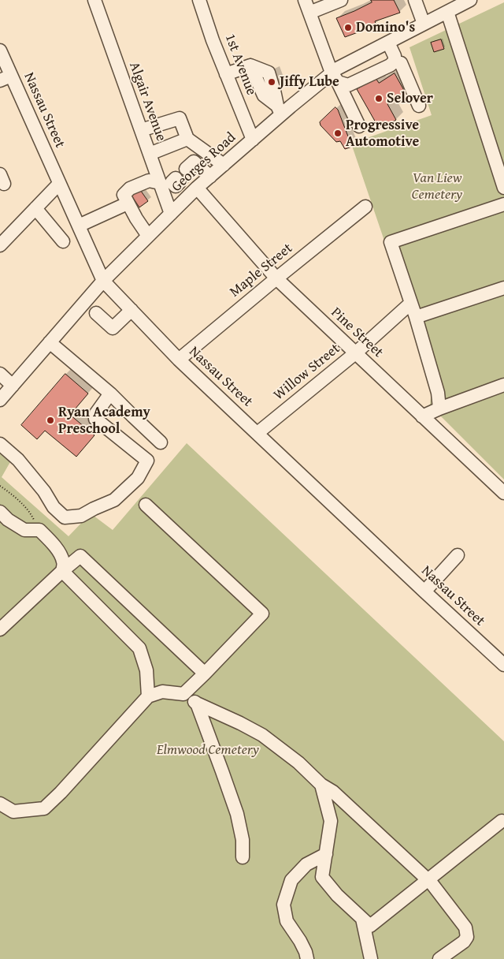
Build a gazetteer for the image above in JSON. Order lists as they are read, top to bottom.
{
  "streets": {
    "street": [
      "1st Avenue",
      "Algair Avenue",
      "Nassau Street",
      "Georges Road",
      "Maple Street",
      "Pine Street",
      "Willow Street"
    ]
  },
  "crossings": [
    ["1st Avenue", "Georges Road"],
    ["Algair Avenue", "Georges Road"],
    ["Nassau Street", "Georges Road"],
    ["Nassau Street", "Maple Street"],
    ["Nassau Street", "Willow Street"],
    ["Georges Road", "Pine Street"],
    ["Maple Street", "Pine Street"],
    ["Pine Street", "Willow Street"]
  ],
  "parks": ["Van Liew Cemetery", "Elmwood Cemetery"],
  "places": [
    "Domino's",
    "Jiffy Lube",
    "Selover",
    "Progressive Automotive",
    "Ryan Academy Preschool"
  ]
}
